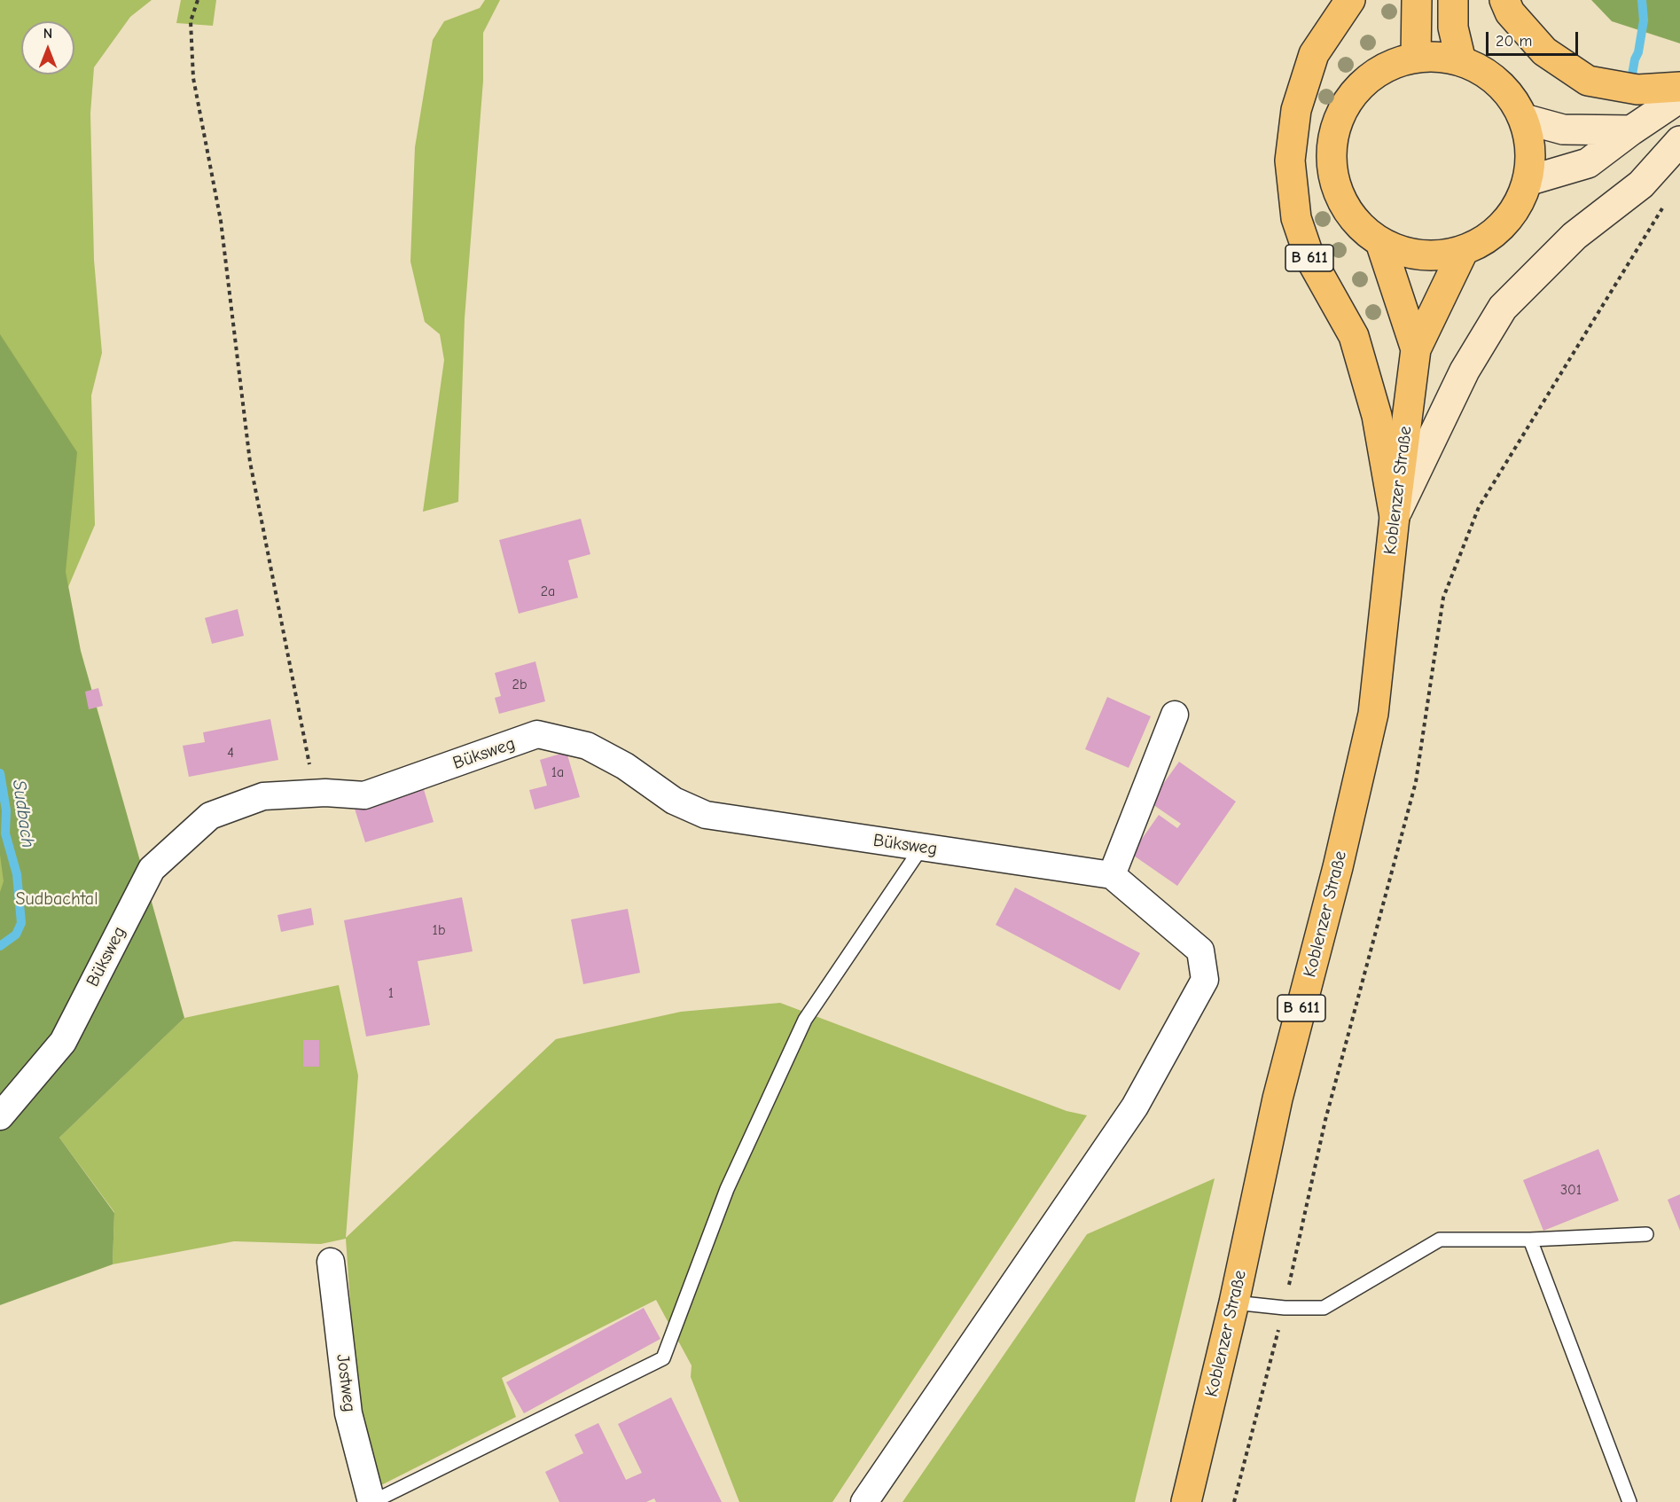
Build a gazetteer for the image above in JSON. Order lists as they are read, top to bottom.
{
  "streets": {
    "main road": ["B 611", "Koblenzer Straße"],
    "street": ["Büksweg", "Jostweg"]
  },
  "crossings": [
    ["B 611", "Koblenzer Straße"]
  ],
  "water": ["Sudbach"],
  "parks": ["Sudbachtal"],
  "house_numbers": [
    "2a",
    "2b",
    "4",
    "1a",
    "1b",
    "1",
    "301"
  ],
  "scale_bar": "20 m",
  "north": "top"
}
